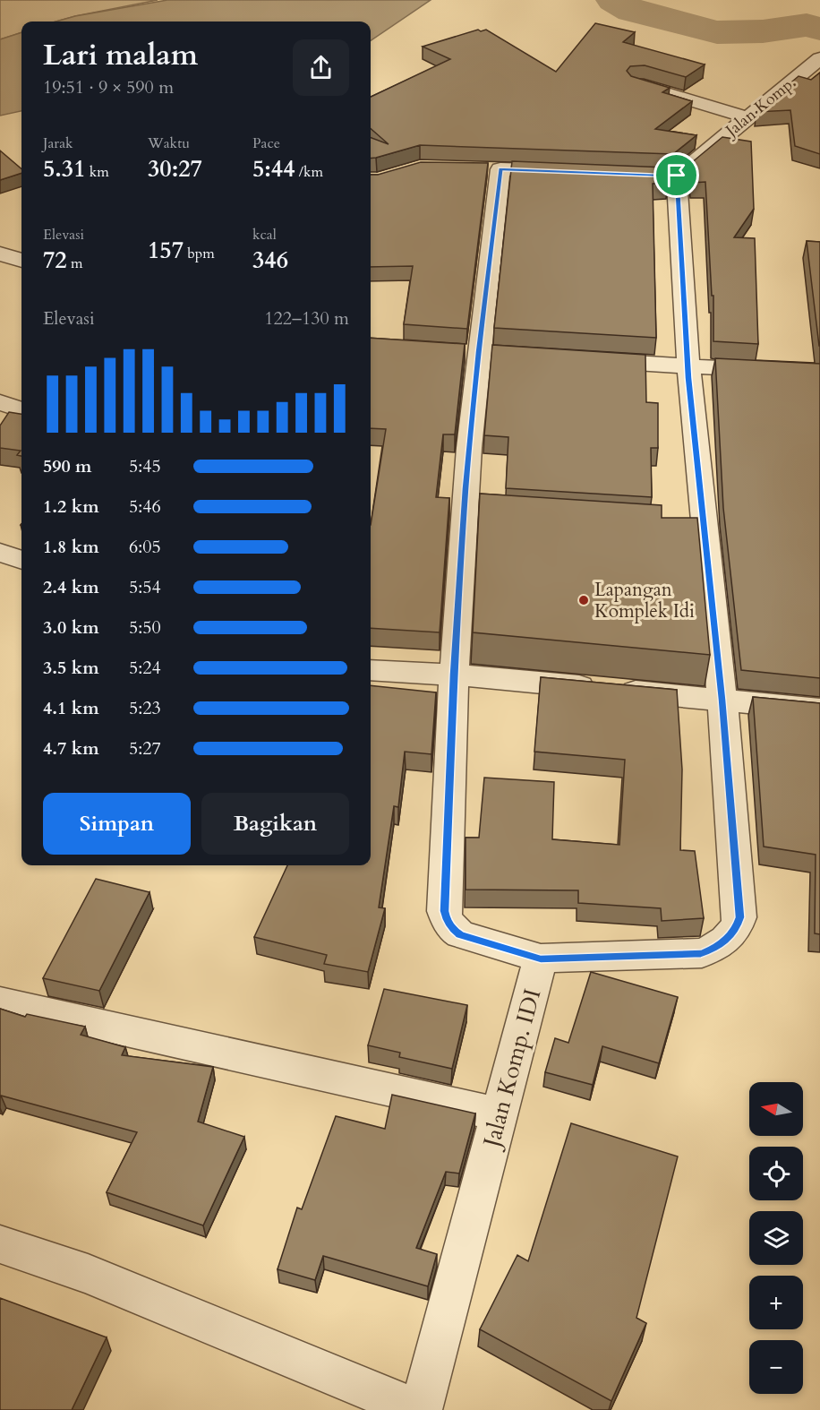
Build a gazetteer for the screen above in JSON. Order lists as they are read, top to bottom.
{
  "streets": {
    "street": ["Jalan Komp.", "Jalan Komp. IDI"]
  },
  "places": ["Lapangan Komplek Idi"],
  "north": "left",
  "page": {
    "heading": ["Lari malam", "19:51 · 9 × 590 m"],
    "stats": [
      ["Jarak", "5.31 km"],
      ["Waktu", "30:27"],
      ["Pace", "5:44 /km"],
      ["Elevasi", "72 m"],
      ["157 bpm"],
      ["kcal", "346"]
    ],
    "chart": ["Elevasi", "122–130 m"],
    "list": [
      {
        "name": "590 m",
        "note": "5:45"
      },
      {
        "name": "1.2 km",
        "note": "5:46"
      },
      {
        "name": "1.8 km",
        "note": "6:05"
      },
      {
        "name": "2.4 km",
        "note": "5:54"
      },
      {
        "name": "3.0 km",
        "note": "5:50"
      },
      {
        "name": "3.5 km",
        "note": "5:24"
      },
      {
        "name": "4.1 km",
        "note": "5:23"
      },
      {
        "name": "4.7 km",
        "note": "5:27"
      }
    ],
    "buttons": ["Simpan", "Bagikan"],
    "map_buttons": ["+", "−"]
  }
}
